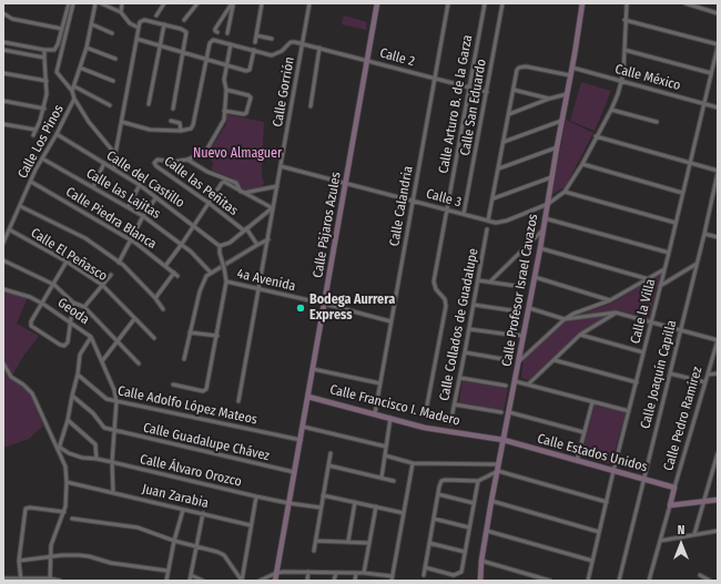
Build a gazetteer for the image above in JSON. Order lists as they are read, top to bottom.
{
  "streets": {
    "street": [
      "Calle 2",
      "Calle México",
      "Calle Gorrión",
      "Calle Arturo B. de la Garza",
      "Calle San Eduardo",
      "Calle Los Pinos",
      "Calle del Castillo",
      "Calle las Peñitas",
      "Calle las Lajitas",
      "Calle 3",
      "Calle Calandria",
      "Calle Piedra Blanca",
      "Calle Pájaros Azules",
      "Calle El Peñasco",
      "4a Avenida",
      "Calle Profesor Israel Cavazos",
      "Geoda",
      "Calle la Villa",
      "Calle Collados de Guadalupe",
      "Calle Joaquín Capilla",
      "Calle Adolfo López Mateos",
      "Calle Francisco I. Madero",
      "Calle Pedro Ramírez",
      "Calle Guadalupe Chávez",
      "Calle Estados Unidos",
      "Calle Álvaro Orozco",
      "Juan Zarabia"
    ]
  },
  "crossings": [
    ["Calle 2", "Calle Gorrión"],
    ["Calle 2", "Calle Arturo B. de la Garza"],
    ["Calle 2", "Calle San Eduardo"],
    ["Calle 2", "Calle Calandria"],
    ["Calle 2", "Calle Pájaros Azules"],
    ["Calle México", "Calle Profesor Israel Cavazos"],
    ["Calle México", "Calle la Villa"],
    ["Calle Gorrión", "Calle 3"],
    ["Calle Gorrión", "4a Avenida"],
    ["Calle Arturo B. de la Garza", "Calle 3"],
    ["Calle San Eduardo", "Calle 3"],
    ["Calle Los Pinos", "Calle del Castillo"],
    ["Calle Los Pinos", "Calle las Lajitas"],
    ["Calle Los Pinos", "Calle Piedra Blanca"],
    ["Calle Los Pinos", "Calle El Peñasco"],
    ["Calle del Castillo", "4a Avenida"],
    ["Calle 3", "Calle Calandria"],
    ["Calle 3", "Calle Pájaros Azules"],
    ["Calle 3", "Calle Profesor Israel Cavazos"],
    ["Calle Calandria", "4a Avenida"],
    ["Calle Calandria", "Calle Francisco I. Madero"],
    ["Calle Pájaros Azules", "4a Avenida"],
    ["Calle Pájaros Azules", "Calle Adolfo López Mateos"],
    ["Calle Pájaros Azules", "Calle Francisco I. Madero"],
    ["Calle Pájaros Azules", "Calle Guadalupe Chávez"],
    ["Calle Pájaros Azules", "Calle Álvaro Orozco"],
    ["Calle Profesor Israel Cavazos", "Calle Francisco I. Madero"],
    ["Calle Profesor Israel Cavazos", "Calle Estados Unidos"],
    ["Geoda", "Calle Adolfo López Mateos"],
    ["Geoda", "Calle Guadalupe Chávez"],
    ["Geoda", "Calle Álvaro Orozco"],
    ["Geoda", "Juan Zarabia"],
    ["Calle la Villa", "Calle Estados Unidos"],
    ["Calle Joaquín Capilla", "Calle Estados Unidos"],
    ["Calle Francisco I. Madero", "Calle Estados Unidos"],
    ["Calle Pedro Ramírez", "Calle Estados Unidos"]
  ],
  "parks": ["Nuevo Almaguer"],
  "places": ["Bodega Aurrera Express"],
  "north": "top"
}
